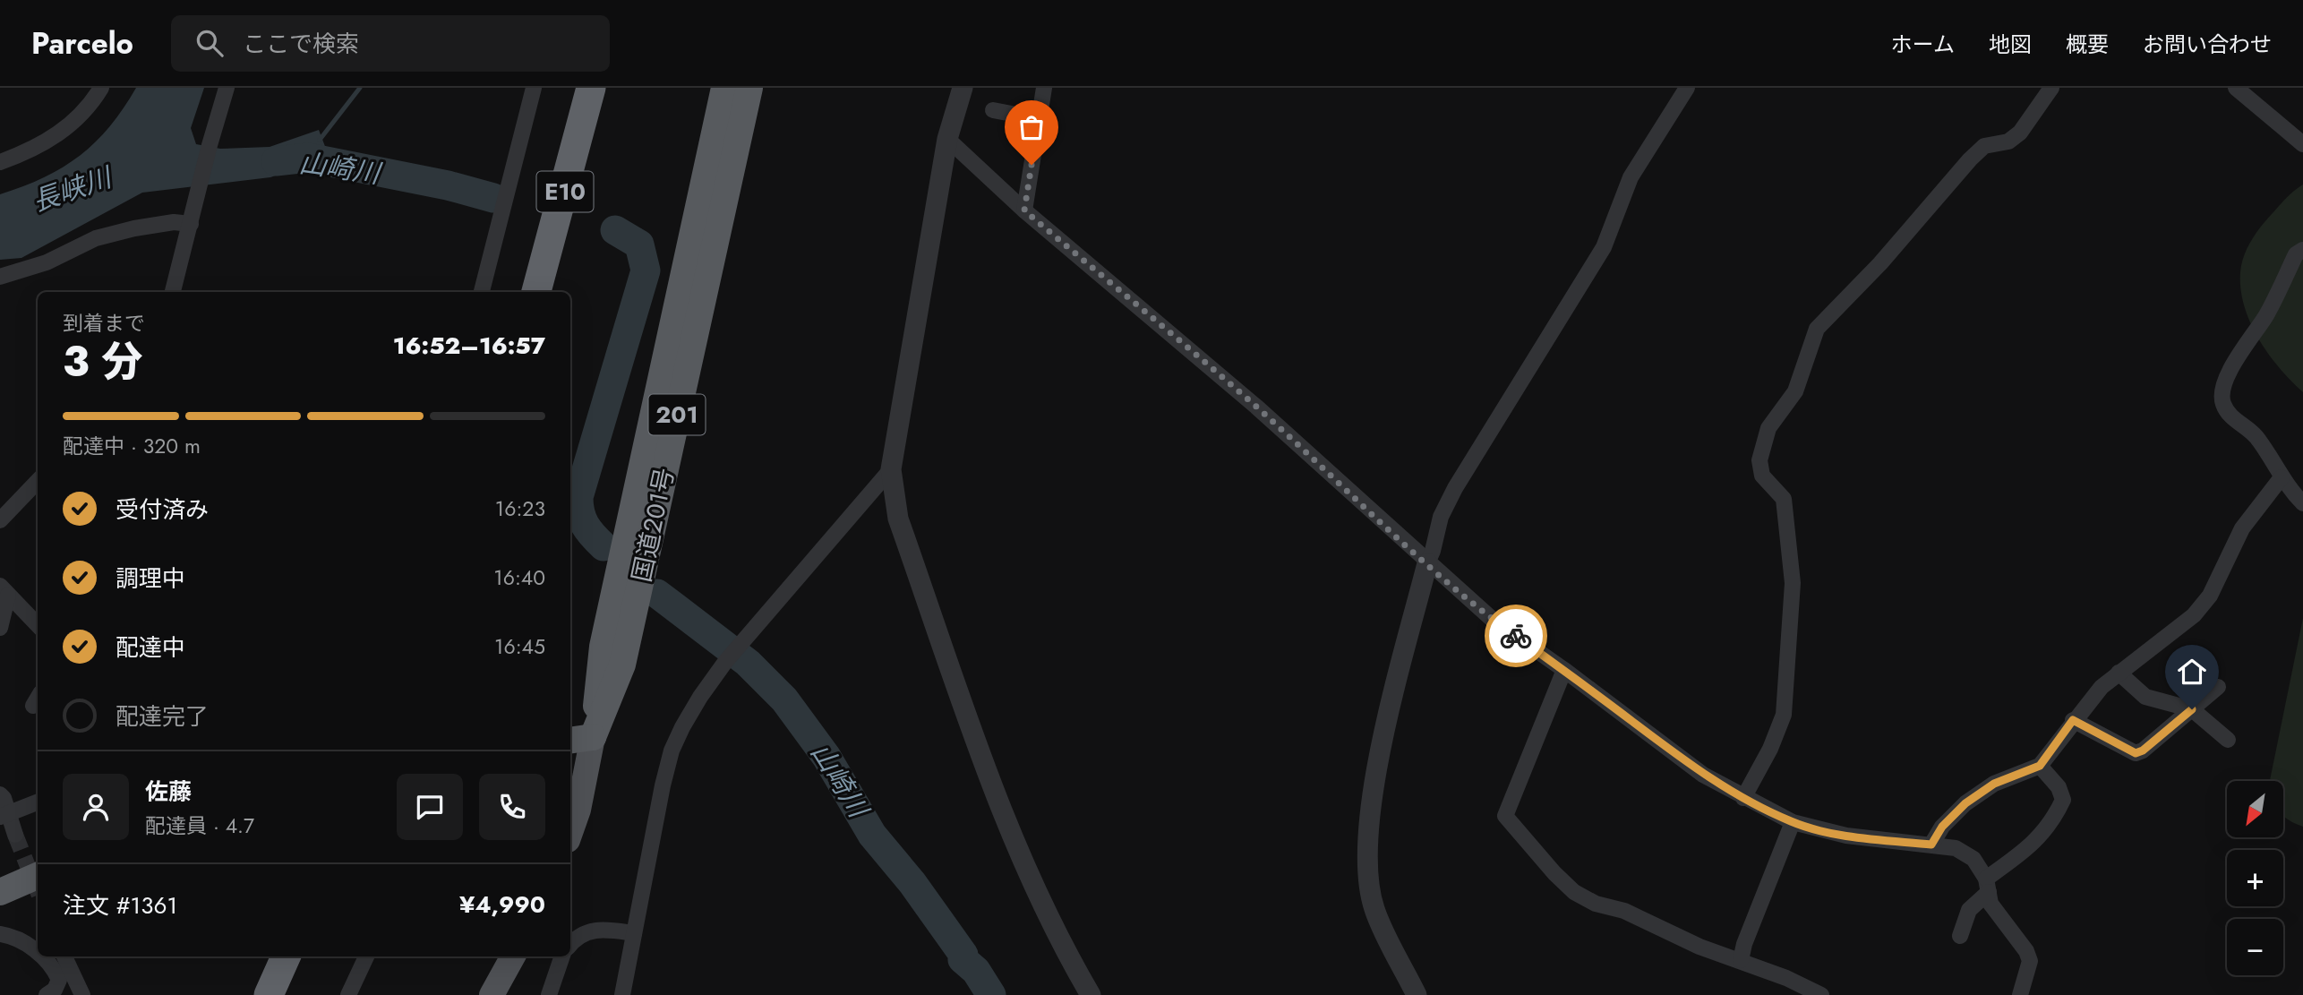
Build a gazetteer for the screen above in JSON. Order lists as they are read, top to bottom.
{
  "streets": {
    "highway": ["E10", "201", "国道201号"]
  },
  "water": ["山崎川", "長峡川"],
  "north": "bottom left",
  "page": {
    "header": "Parcelo",
    "search": "ここで検索",
    "nav": [
      "ホーム",
      "地図",
      "概要",
      "お問い合わせ"
    ],
    "heading": ["3 分", "到着まで", "16:52–16:57"],
    "panel": [
      "佐藤",
      "配達員 · 4.7",
      "注文 #1361",
      "¥4,990"
    ],
    "bar": "配達中 · 320 m",
    "list": [
      ["受付済み", "16:23"],
      ["調理中", "16:40"],
      ["配達中", "16:45"],
      "配達完了"
    ],
    "map_buttons": ["+", "−"]
  }
}
